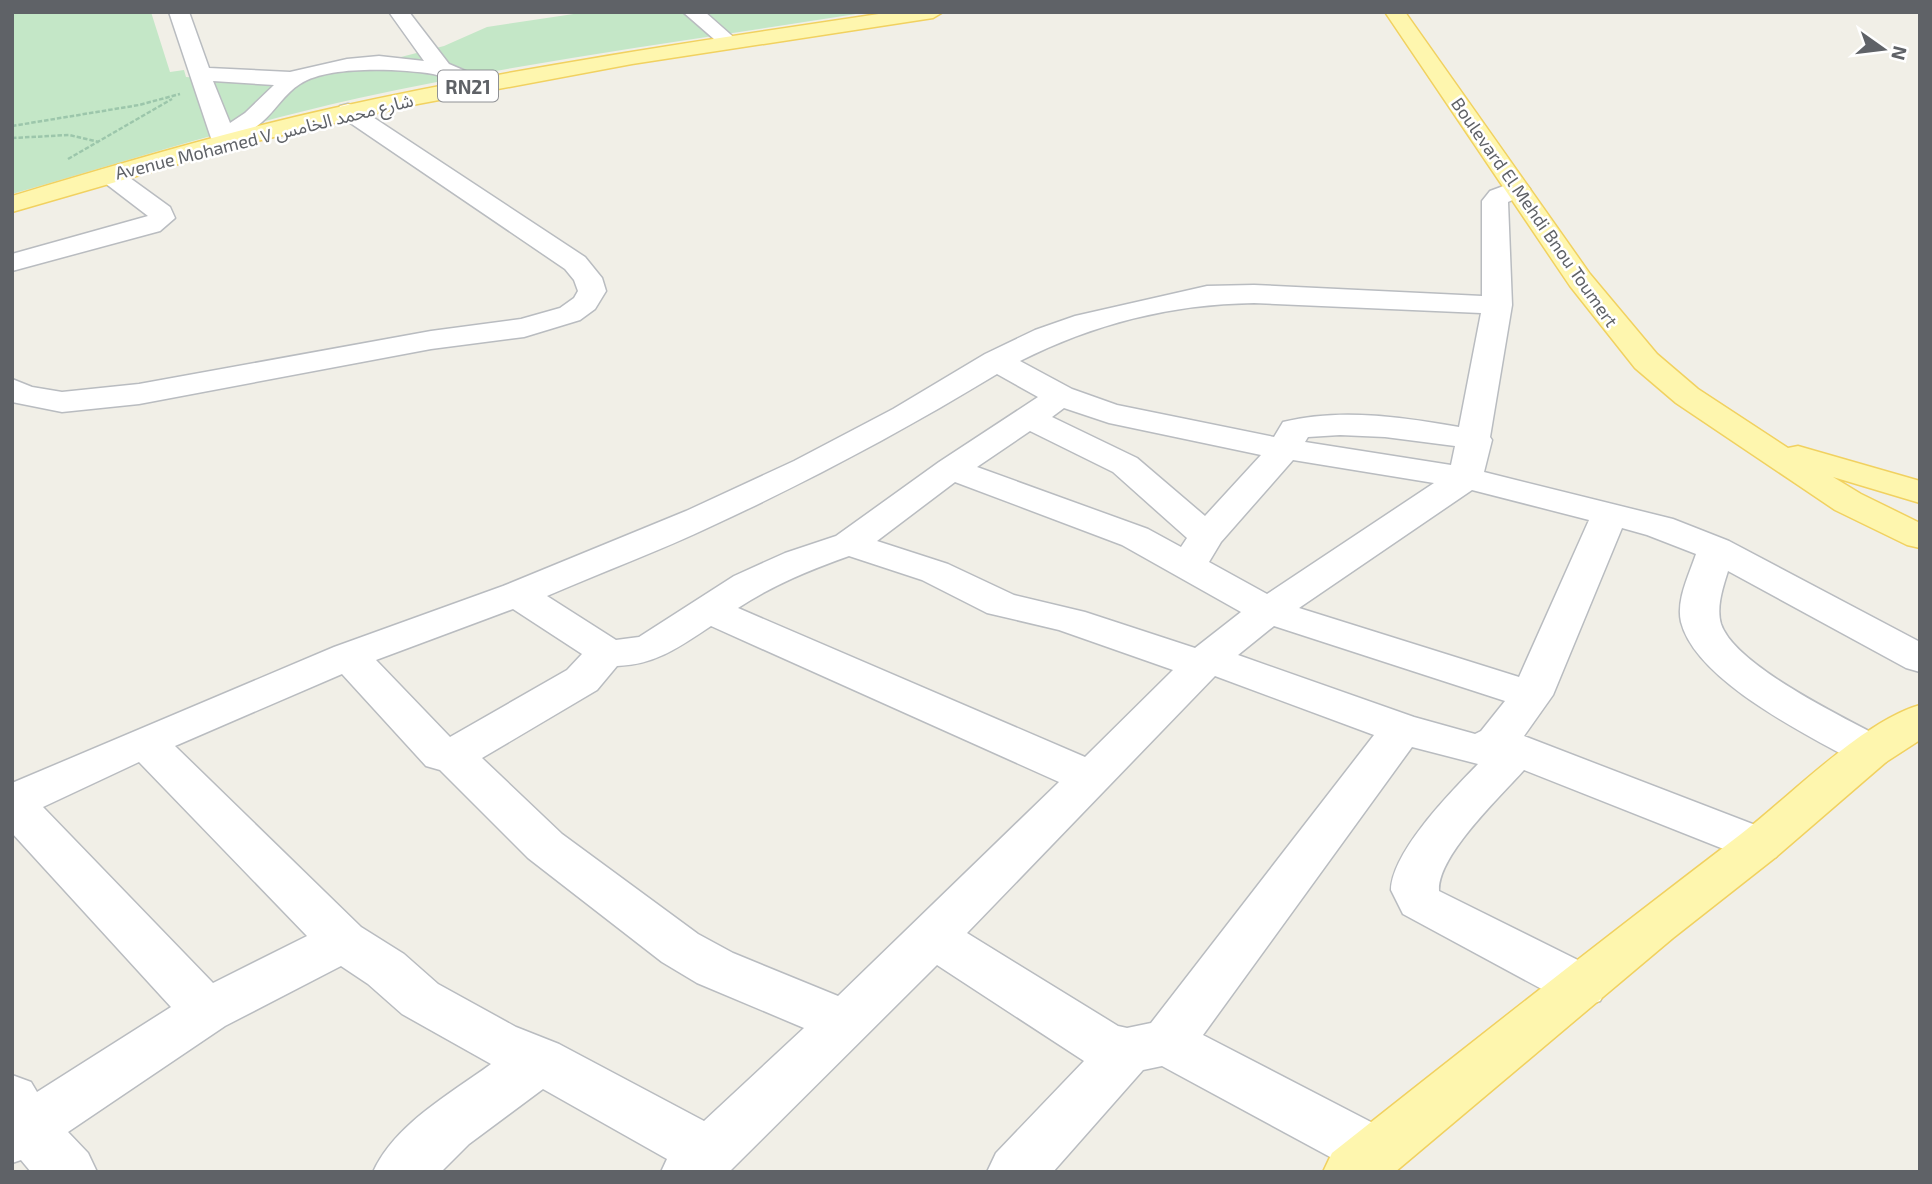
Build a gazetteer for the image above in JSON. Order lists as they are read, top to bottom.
{
  "streets": {
    "main road": ["RN21", "Avenue Mohamed V شارع محمد الخامس", "Boulevard El Mehdi Bnou Toumert"]
  },
  "north": "right"
}
